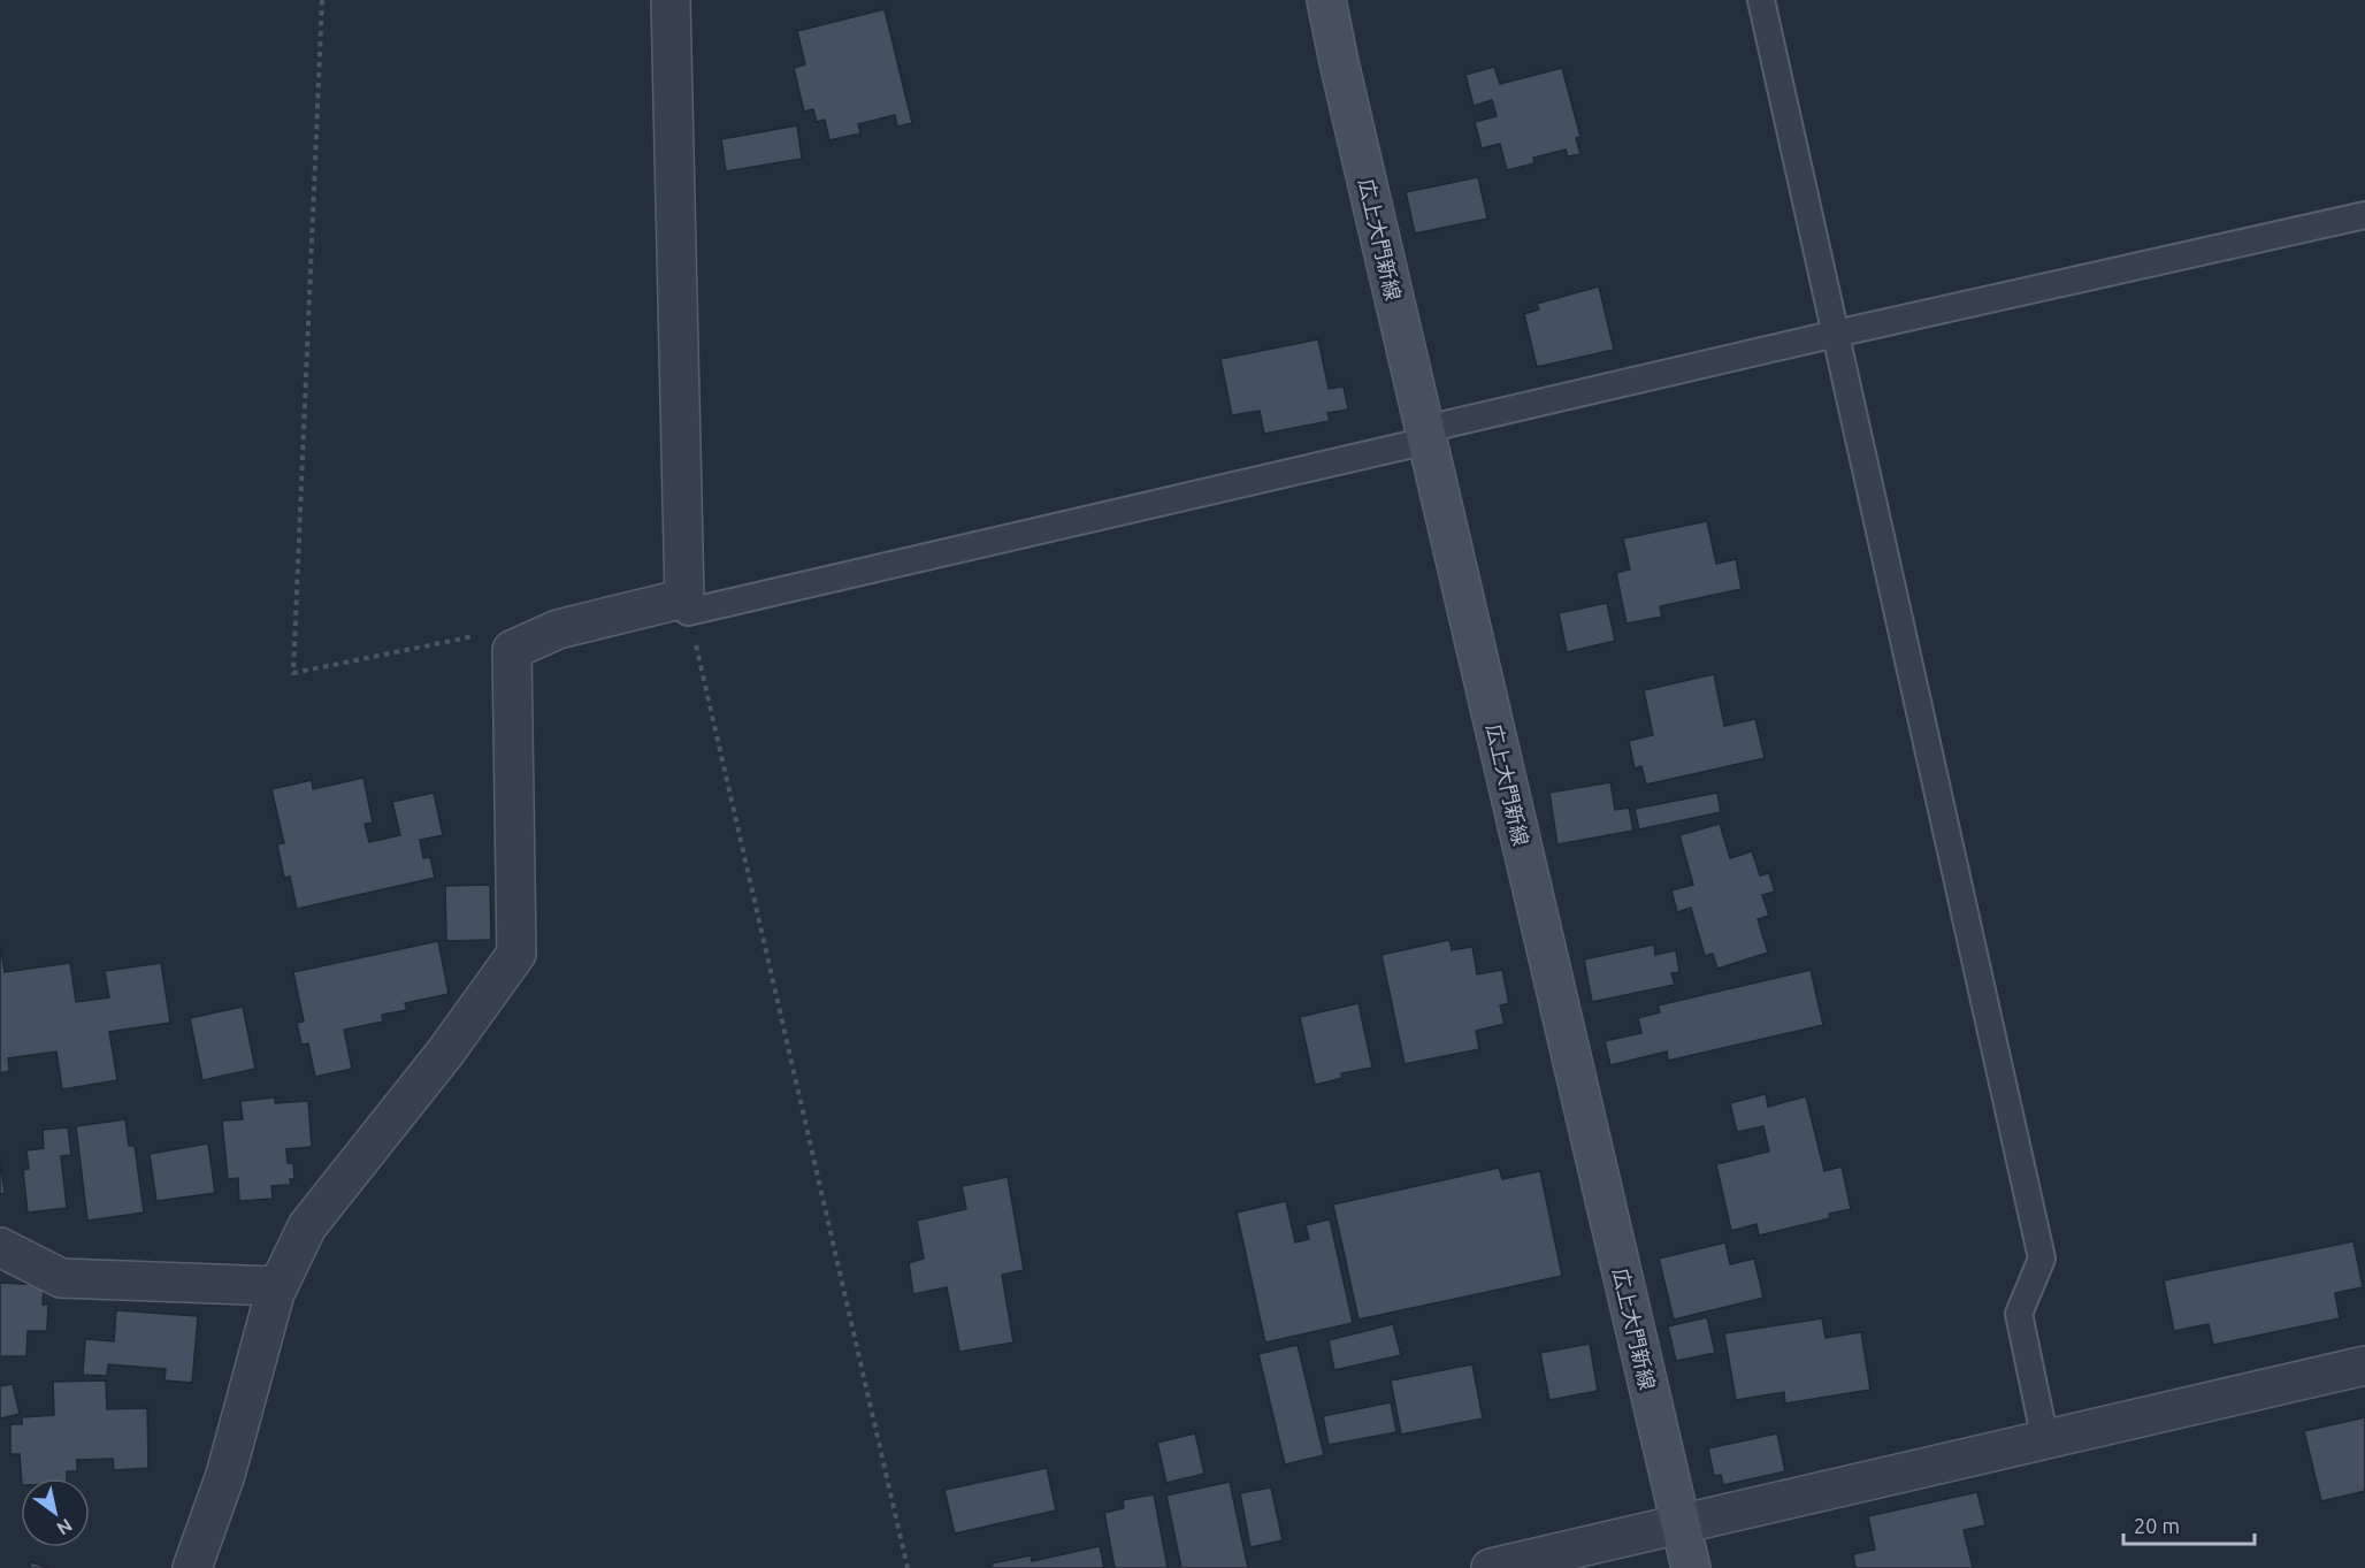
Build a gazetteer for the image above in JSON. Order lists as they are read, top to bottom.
{
  "streets": {
    "main road": ["広上大門新線"]
  },
  "scale_bar": "20 m",
  "north": "bottom right"
}
